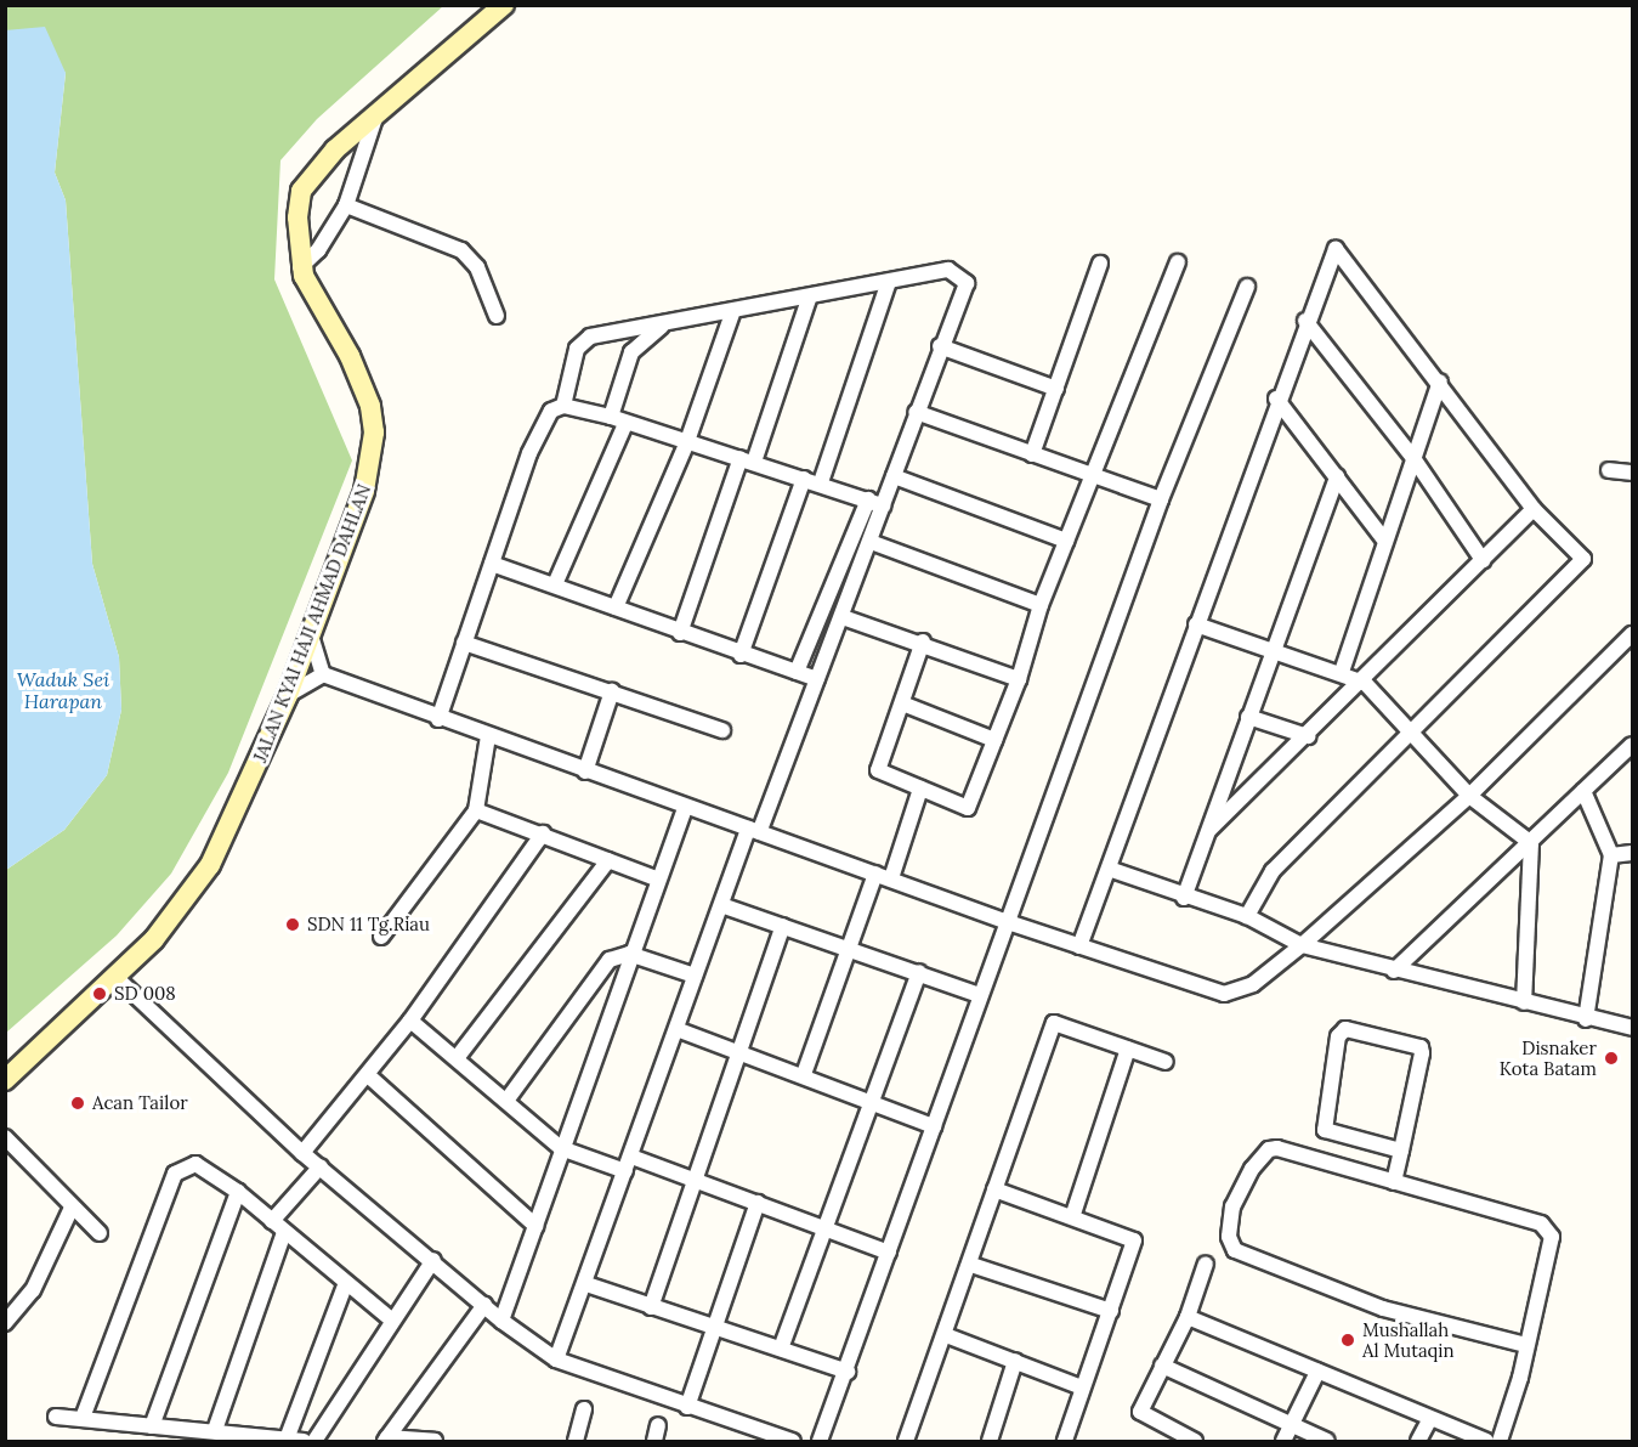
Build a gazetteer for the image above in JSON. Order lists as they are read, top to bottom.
{
  "streets": {
    "main road": ["JALAN KYAI HAJI AHMAD DAHLAN"]
  },
  "water": ["Waduk Sei Harapan"],
  "places": [
    "SDN 11 Tg.Riau",
    "SD 008",
    "Disnaker Kota Batam",
    "Acan Tailor",
    "Mushallah Al Mutaqin"
  ]
}
